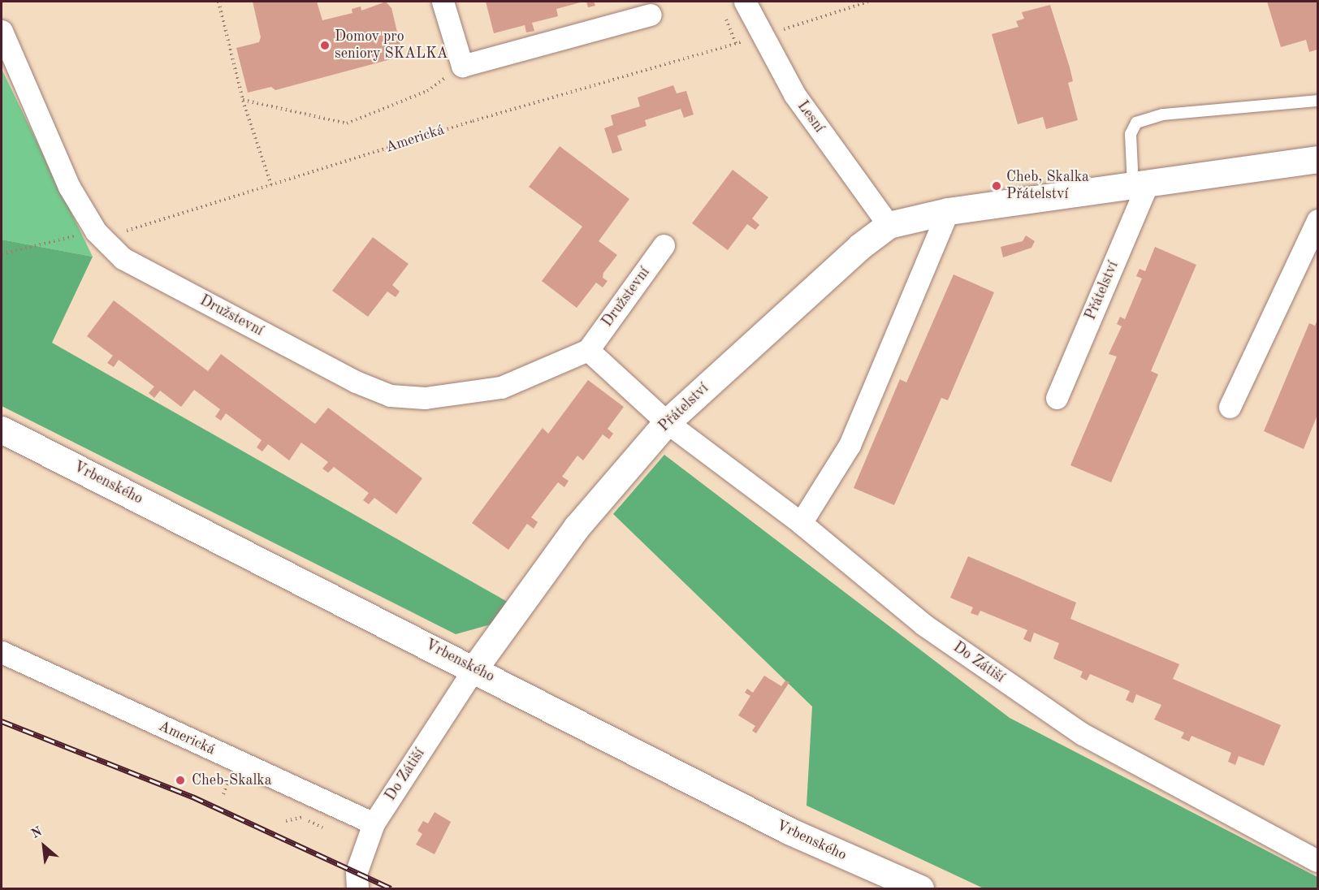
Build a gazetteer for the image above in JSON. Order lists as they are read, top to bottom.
{
  "streets": {
    "street": [
      "Lesní",
      "Americká",
      "Přátelství",
      "Družstevní",
      "Vrbenského",
      "Do Zátiší"
    ]
  },
  "crossings": [
    ["Lesní", "Přátelství"],
    ["Americká", "Družstevní"],
    ["Americká", "Do Zátiší"],
    ["Přátelství", "Vrbenského"],
    ["Přátelství", "Do Zátiší"],
    ["Vrbenského", "Do Zátiší"]
  ],
  "places": ["Domov pro seniory SKALKA", "Cheb, Skalka Přátelství", "Cheb-Skalka"],
  "north": "top left"
}
